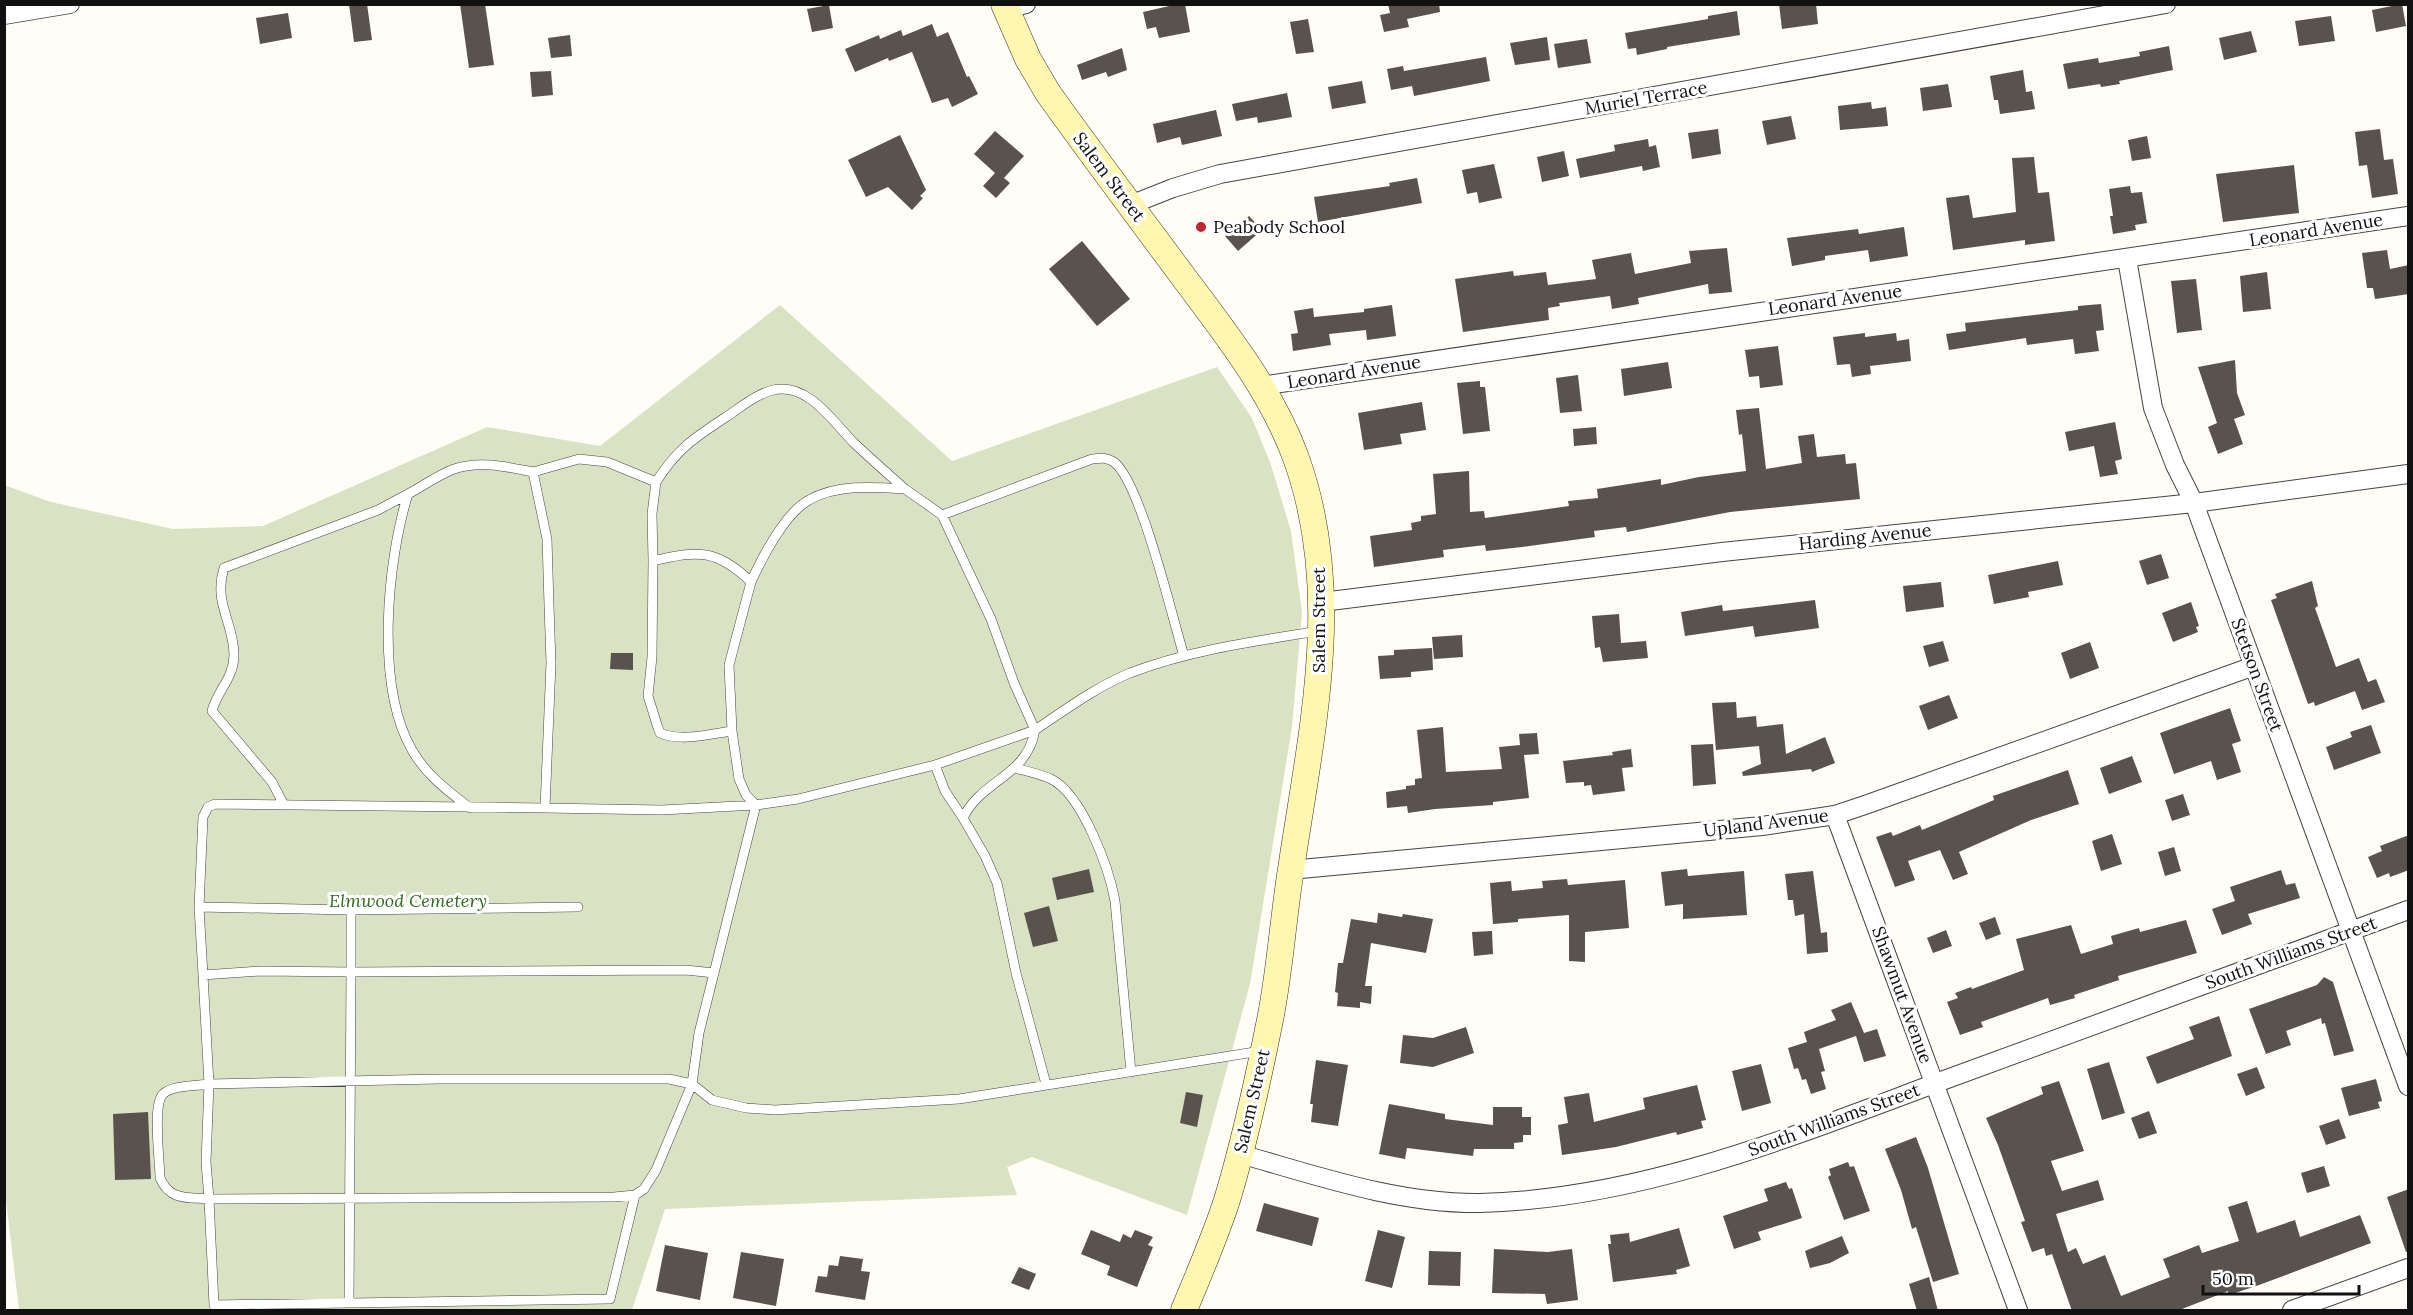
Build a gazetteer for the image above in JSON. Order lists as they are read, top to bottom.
{
  "streets": {
    "main road": ["Salem Street"],
    "street": [
      "Muriel Terrace",
      "Leonard Avenue",
      "Harding Avenue",
      "Stetson Street",
      "Upland Avenue",
      "South Williams Street",
      "Shawmut Avenue"
    ]
  },
  "crossings": [
    ["Muriel Terrace", "Salem Street"],
    ["Salem Street", "Leonard Avenue"],
    ["Salem Street", "Harding Avenue"],
    ["Salem Street", "Upland Avenue"],
    ["Salem Street", "South Williams Street"],
    ["Leonard Avenue", "Stetson Street"],
    ["Harding Avenue", "Stetson Street"],
    ["Stetson Street", "Upland Avenue"],
    ["Stetson Street", "South Williams Street"],
    ["Upland Avenue", "Shawmut Avenue"],
    ["South Williams Street", "Shawmut Avenue"]
  ],
  "parks": ["Elmwood Cemetery"],
  "places": ["Peabody School"],
  "scale_bar": "50 m"
}
